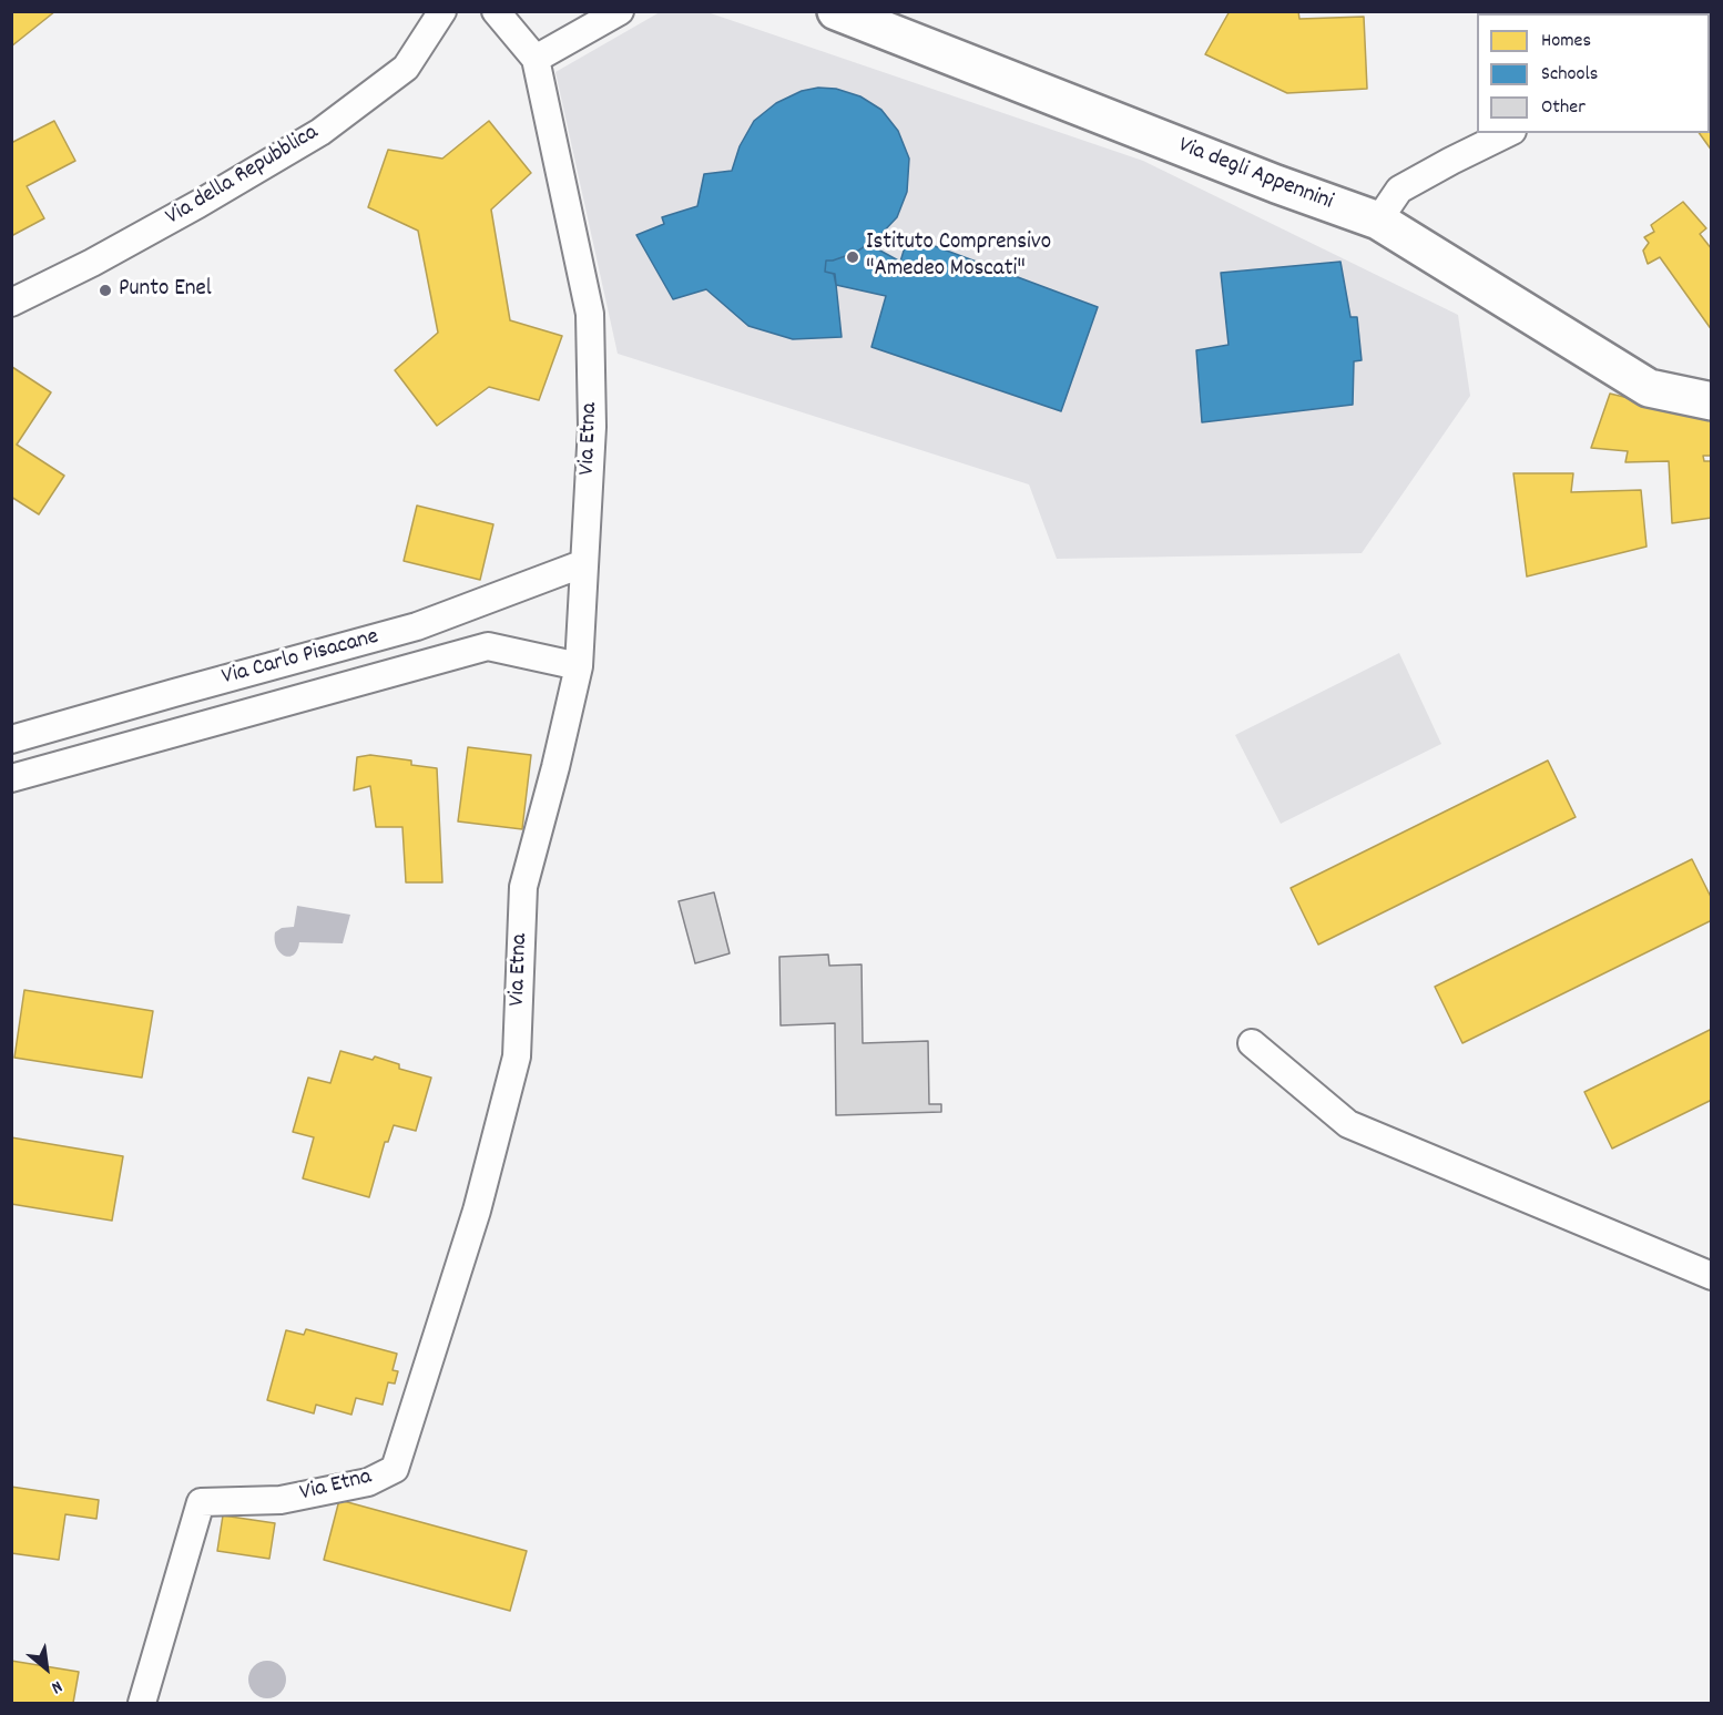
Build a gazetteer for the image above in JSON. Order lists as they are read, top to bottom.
{
  "streets": {
    "street": [
      "Via degli Appennini",
      "Via della Repubblica",
      "Via Etna",
      "Via Carlo Pisacane"
    ]
  },
  "crossings": [
    ["Via Etna", "Via Carlo Pisacane"]
  ],
  "places": ["Istituto Comprensivo \"Amedeo Moscati\"", "Punto Enel"],
  "legend": ["Homes", "Schools", "Other"],
  "north": "bottom right"
}
